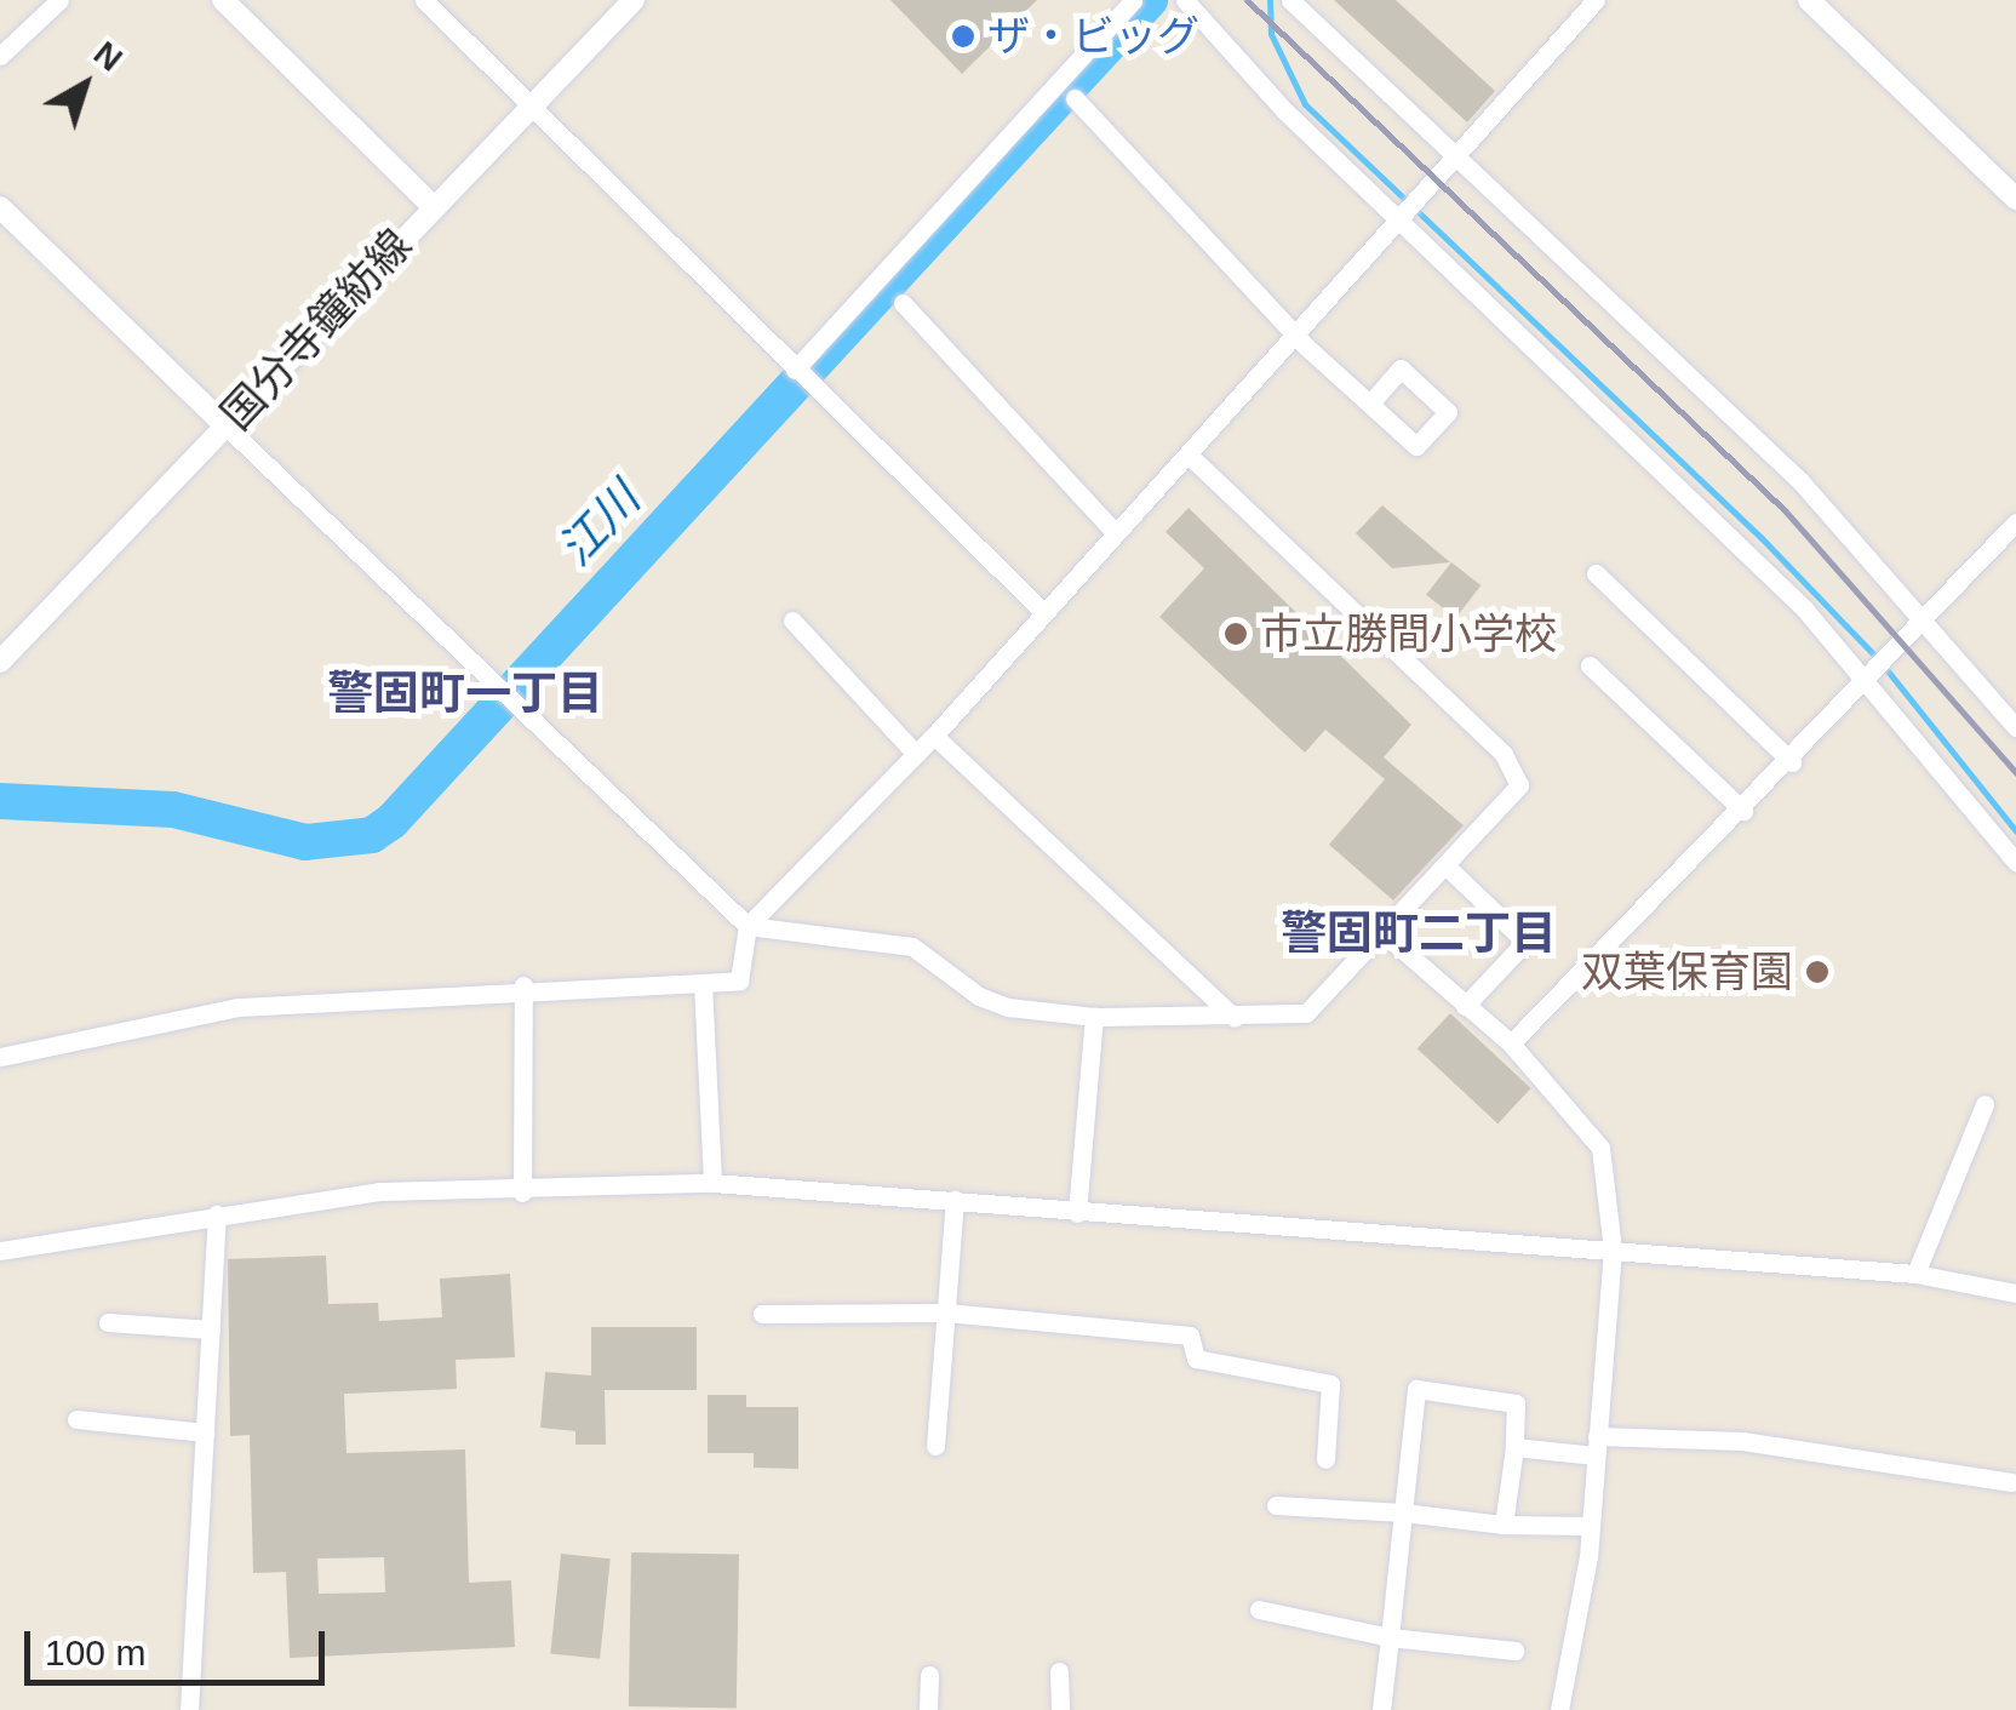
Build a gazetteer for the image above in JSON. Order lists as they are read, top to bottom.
{
  "streets": {
    "street": ["国分寺鐘紡線"]
  },
  "districts": ["警固町一丁目", "警固町二丁目"],
  "water": ["江川"],
  "places": ["ザ・ビッグ", "市立勝間小学校", "双葉保育園"],
  "scale_bar": "100 m",
  "north": "top right"
}
